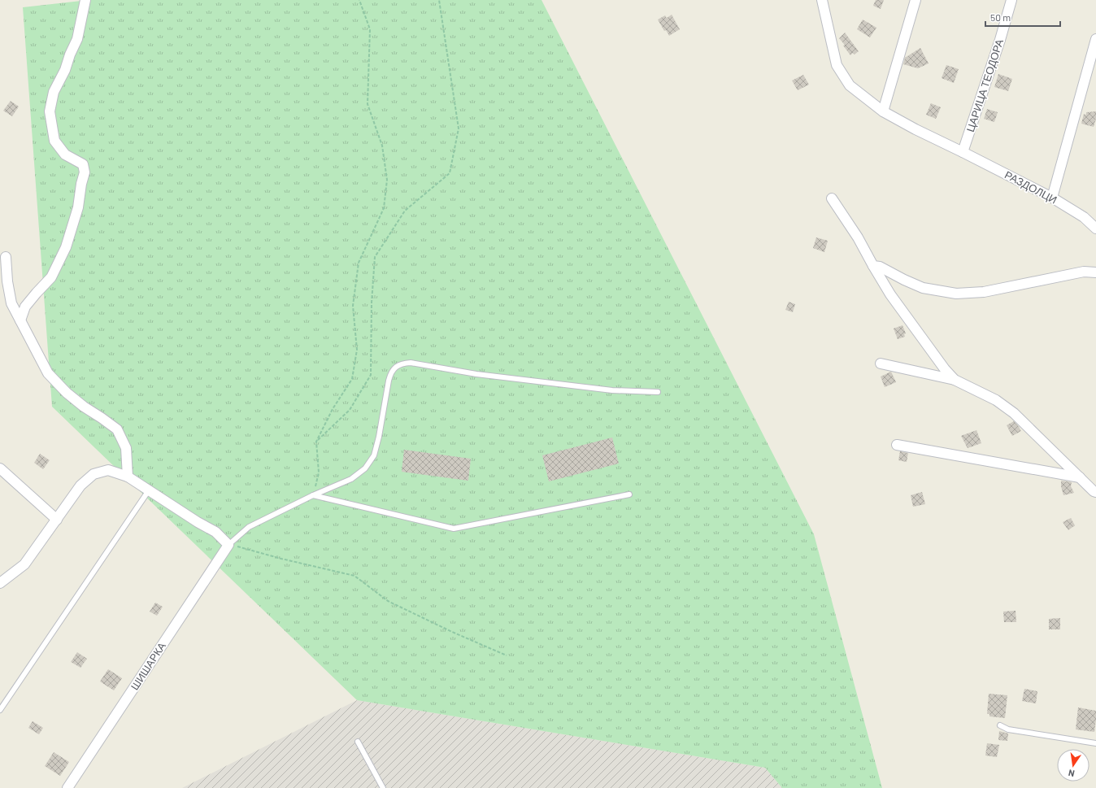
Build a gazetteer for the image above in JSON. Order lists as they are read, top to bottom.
{
  "streets": {
    "street": ["ЦАРИЦА ТЕОДОРА", "РАЗДОЛЦИ", "ШИШАРКА"]
  },
  "crossings": [
    ["ЦАРИЦА ТЕОДОРА", "РАЗДОЛЦИ"]
  ],
  "scale_bar": "50 m",
  "north": "bottom"
}
